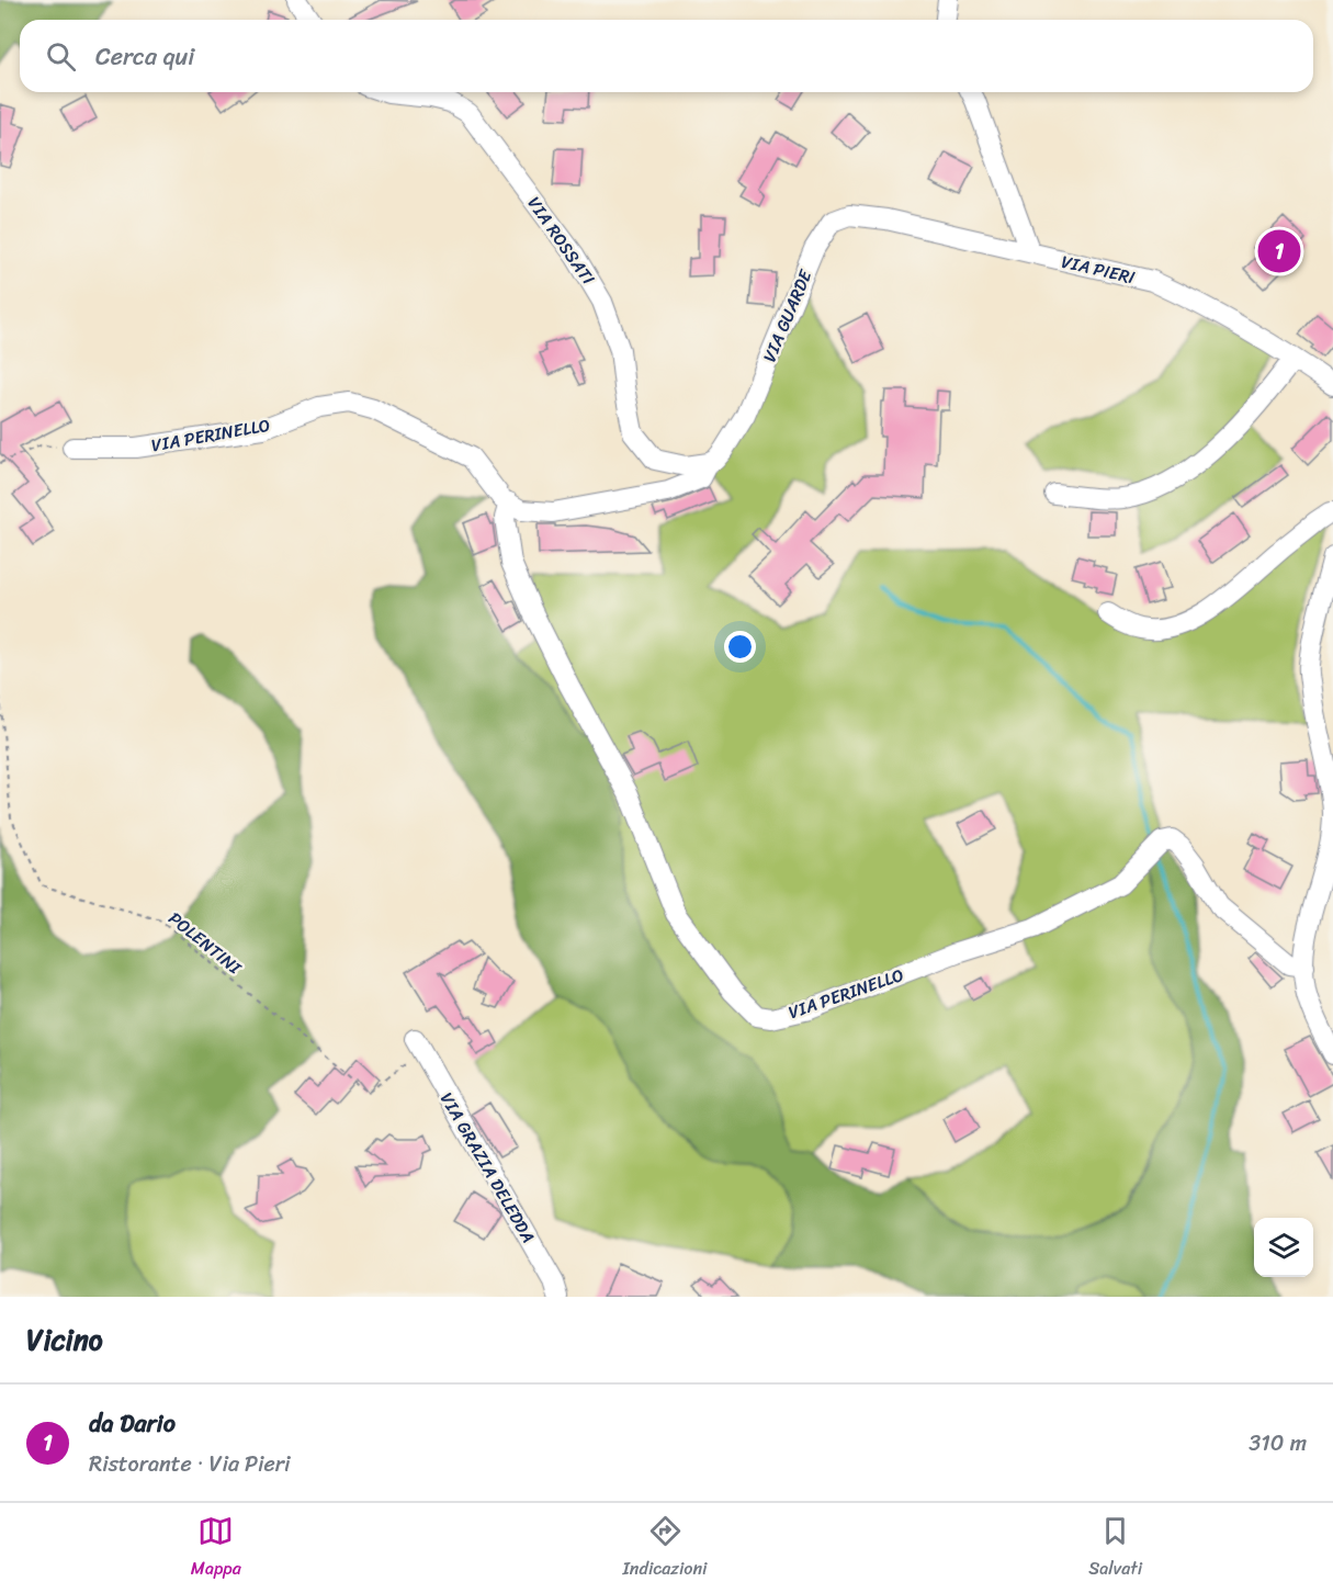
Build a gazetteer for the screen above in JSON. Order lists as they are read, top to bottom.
{
  "streets": {
    "street": [
      "VIA ROSSATI",
      "VIA PIERI",
      "VIA GUARDE",
      "VIA PERINELLO",
      "VIA GRAZIA DELEDDA"
    ],
    "path": ["POLENTINI"]
  },
  "crossings": [
    ["VIA ROSSATI", "VIA GUARDE"],
    ["VIA PIERI", "VIA GUARDE"],
    ["POLENTINI", "VIA GRAZIA DELEDDA"]
  ],
  "page": {
    "search": "Cerca qui",
    "pins": "1",
    "heading": "Vicino",
    "list": [
      {
        "mark": "1",
        "name": "da Dario",
        "note": "Ristorante · Via Pieri",
        "value": "310 m"
      }
    ],
    "nav": ["Mappa", "Indicazioni", "Salvati"]
  }
}
